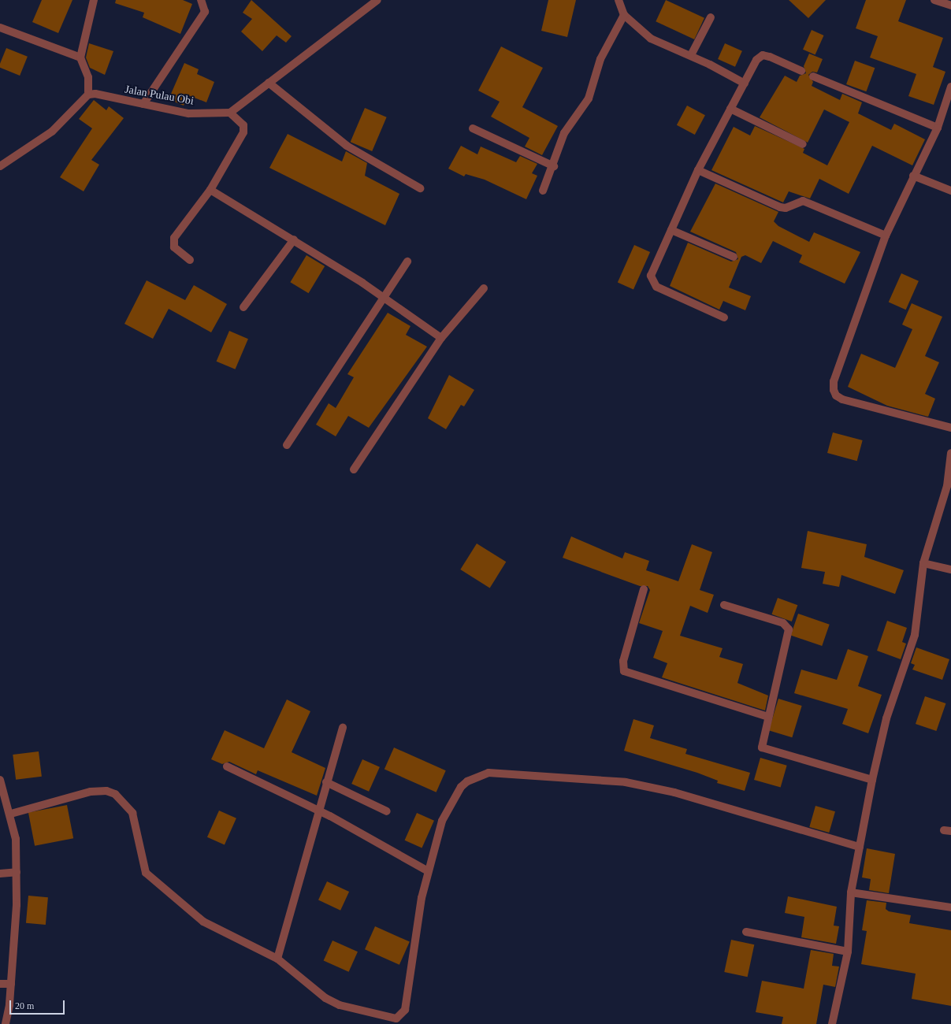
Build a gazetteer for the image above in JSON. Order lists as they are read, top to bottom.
{
  "streets": {
    "street": ["Jalan Pulau Obi"]
  },
  "scale_bar": "20 m"
}
